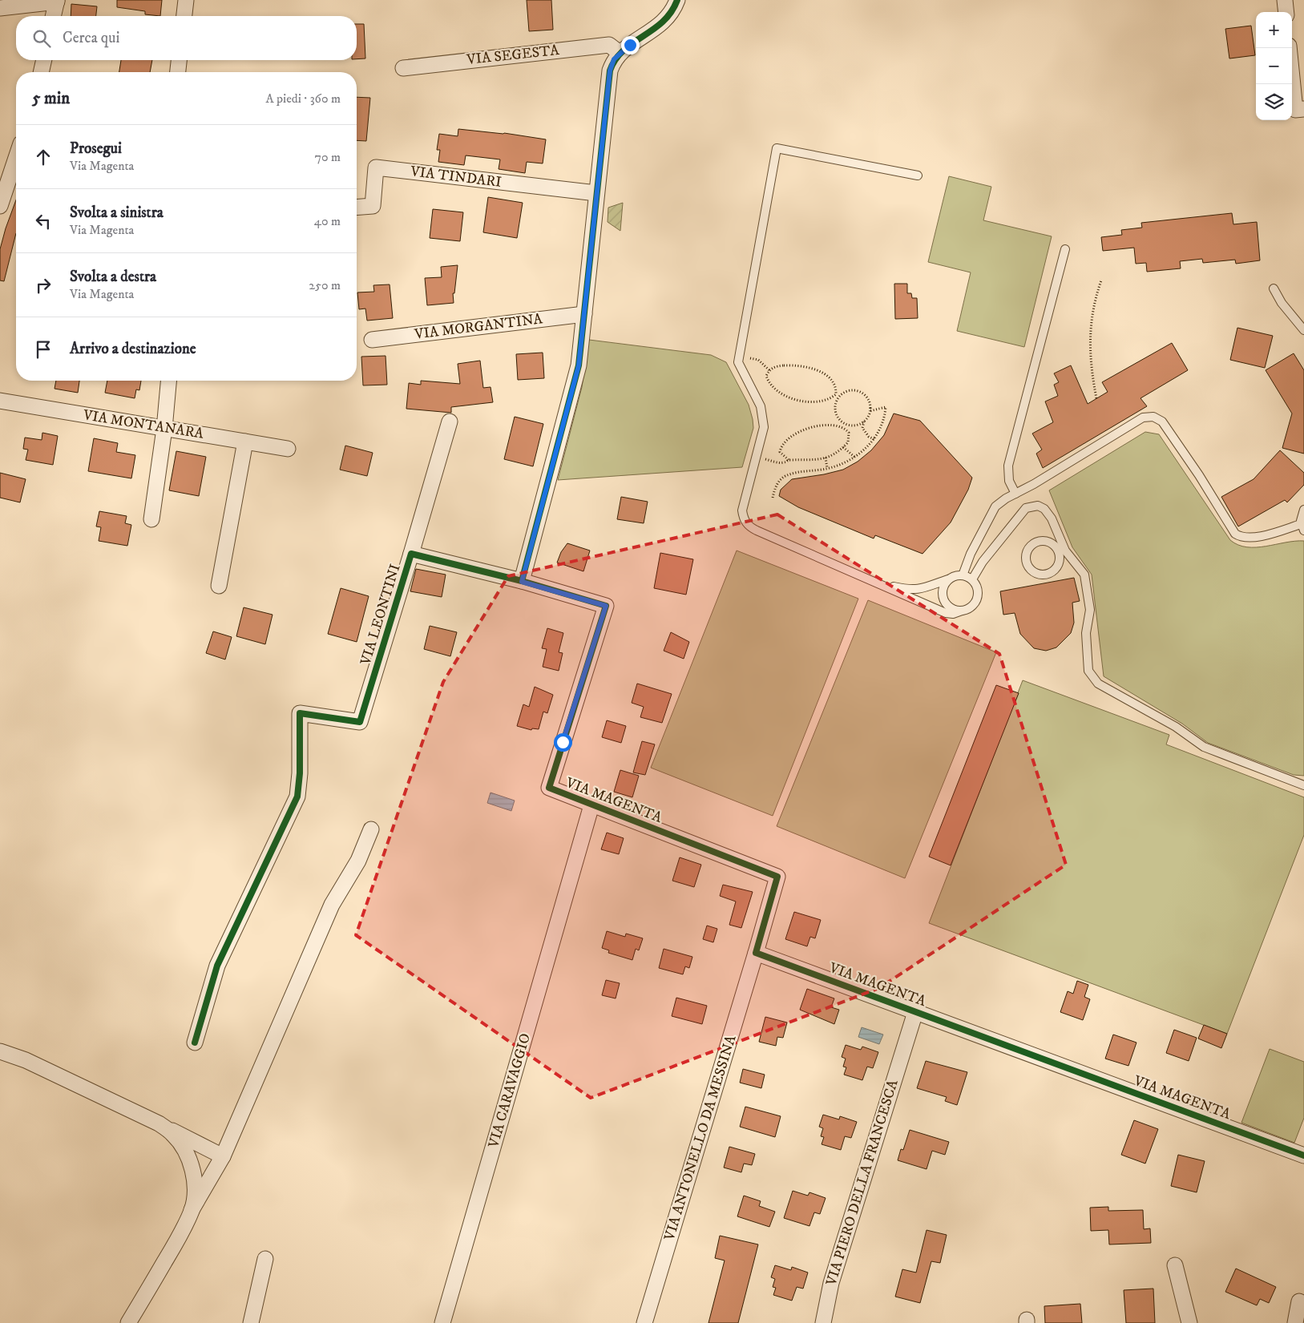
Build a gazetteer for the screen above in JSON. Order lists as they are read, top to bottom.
{
  "streets": {
    "street": [
      "VIA SEGESTA",
      "VIA TINDARI",
      "VIA MORGANTINA",
      "VIA MONTANARA",
      "VIA LEONTINI",
      "VIA MAGENTA",
      "VIA CARAVAGGIO",
      "VIA ANTONELLO DA MESSINA",
      "VIA PIERO DELLA FRANCESCA"
    ]
  },
  "crossings": [
    ["VIA LEONTINI", "VIA MAGENTA"],
    ["VIA MAGENTA", "VIA CARAVAGGIO"],
    ["VIA MAGENTA", "VIA ANTONELLO DA MESSINA"],
    ["VIA MAGENTA", "VIA PIERO DELLA FRANCESCA"]
  ],
  "page": {
    "map_buttons": ["+", "−"],
    "search": "Cerca qui",
    "heading": ["5 min", "A piedi · 360 m"],
    "list": [
      ["Prosegui", "Via Magenta", "70 m"],
      ["Svolta a sinistra", "Via Magenta", "40 m"],
      ["Svolta a destra", "Via Magenta", "250 m"],
      "Arrivo a destinazione"
    ]
  }
}
